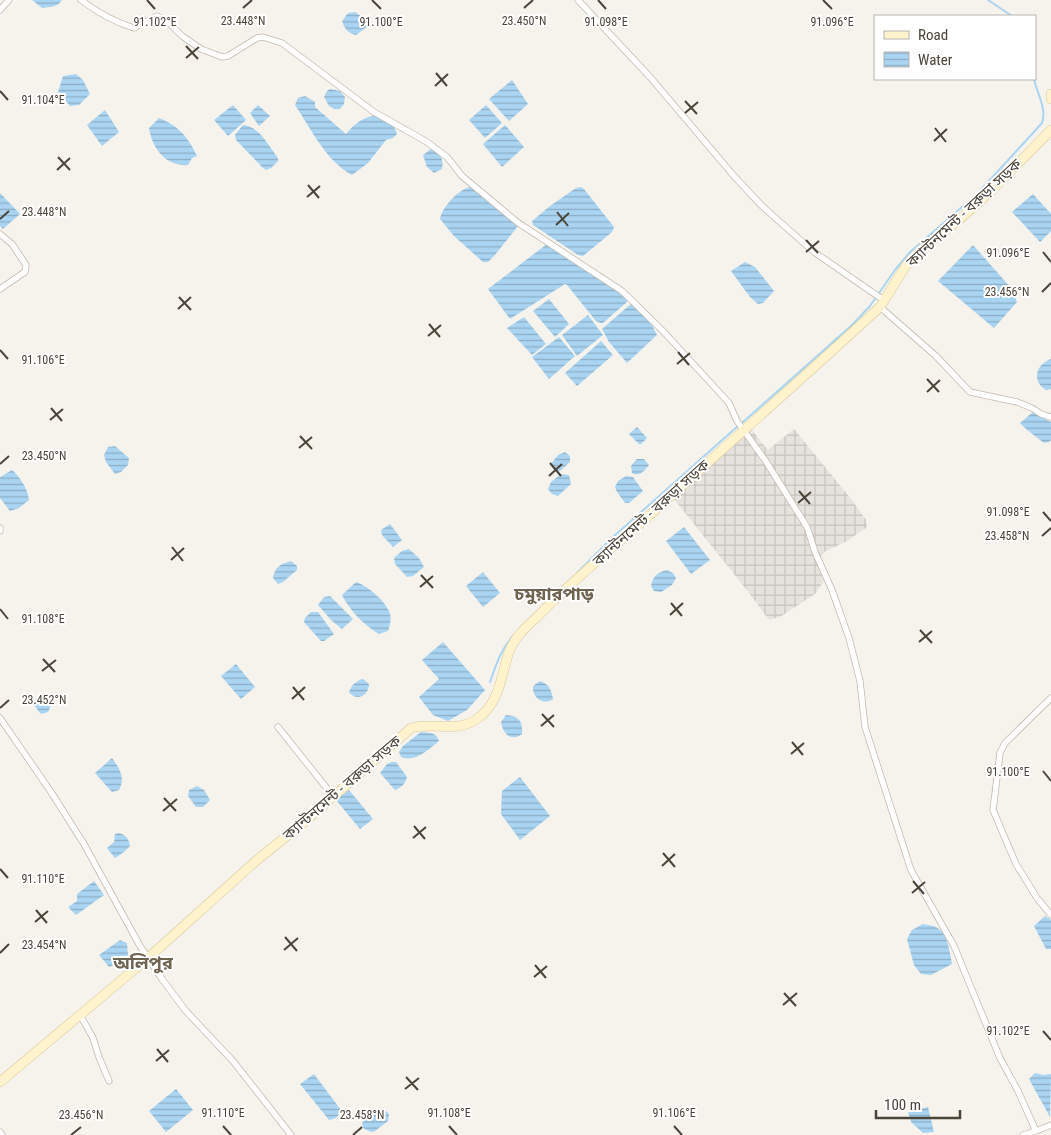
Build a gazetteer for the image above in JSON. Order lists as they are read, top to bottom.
{
  "streets": {
    "main road": ["ক্যান্টনমেন্ট - বরুড়া সড়ক"]
  },
  "districts": ["চমুয়ারপাড়", "অলিপুর"],
  "legend": ["Road", "Water"],
  "scale_bar": "100 m",
  "coordinates": [
    "23.448°N",
    "23.450°N",
    "91.102°E",
    "91.100°E",
    "91.098°E",
    "91.096°E",
    "91.104°E",
    "23.456°N",
    "91.106°E",
    "23.458°N",
    "91.108°E",
    "23.452°N",
    "91.110°E",
    "23.454°N"
  ]
}
